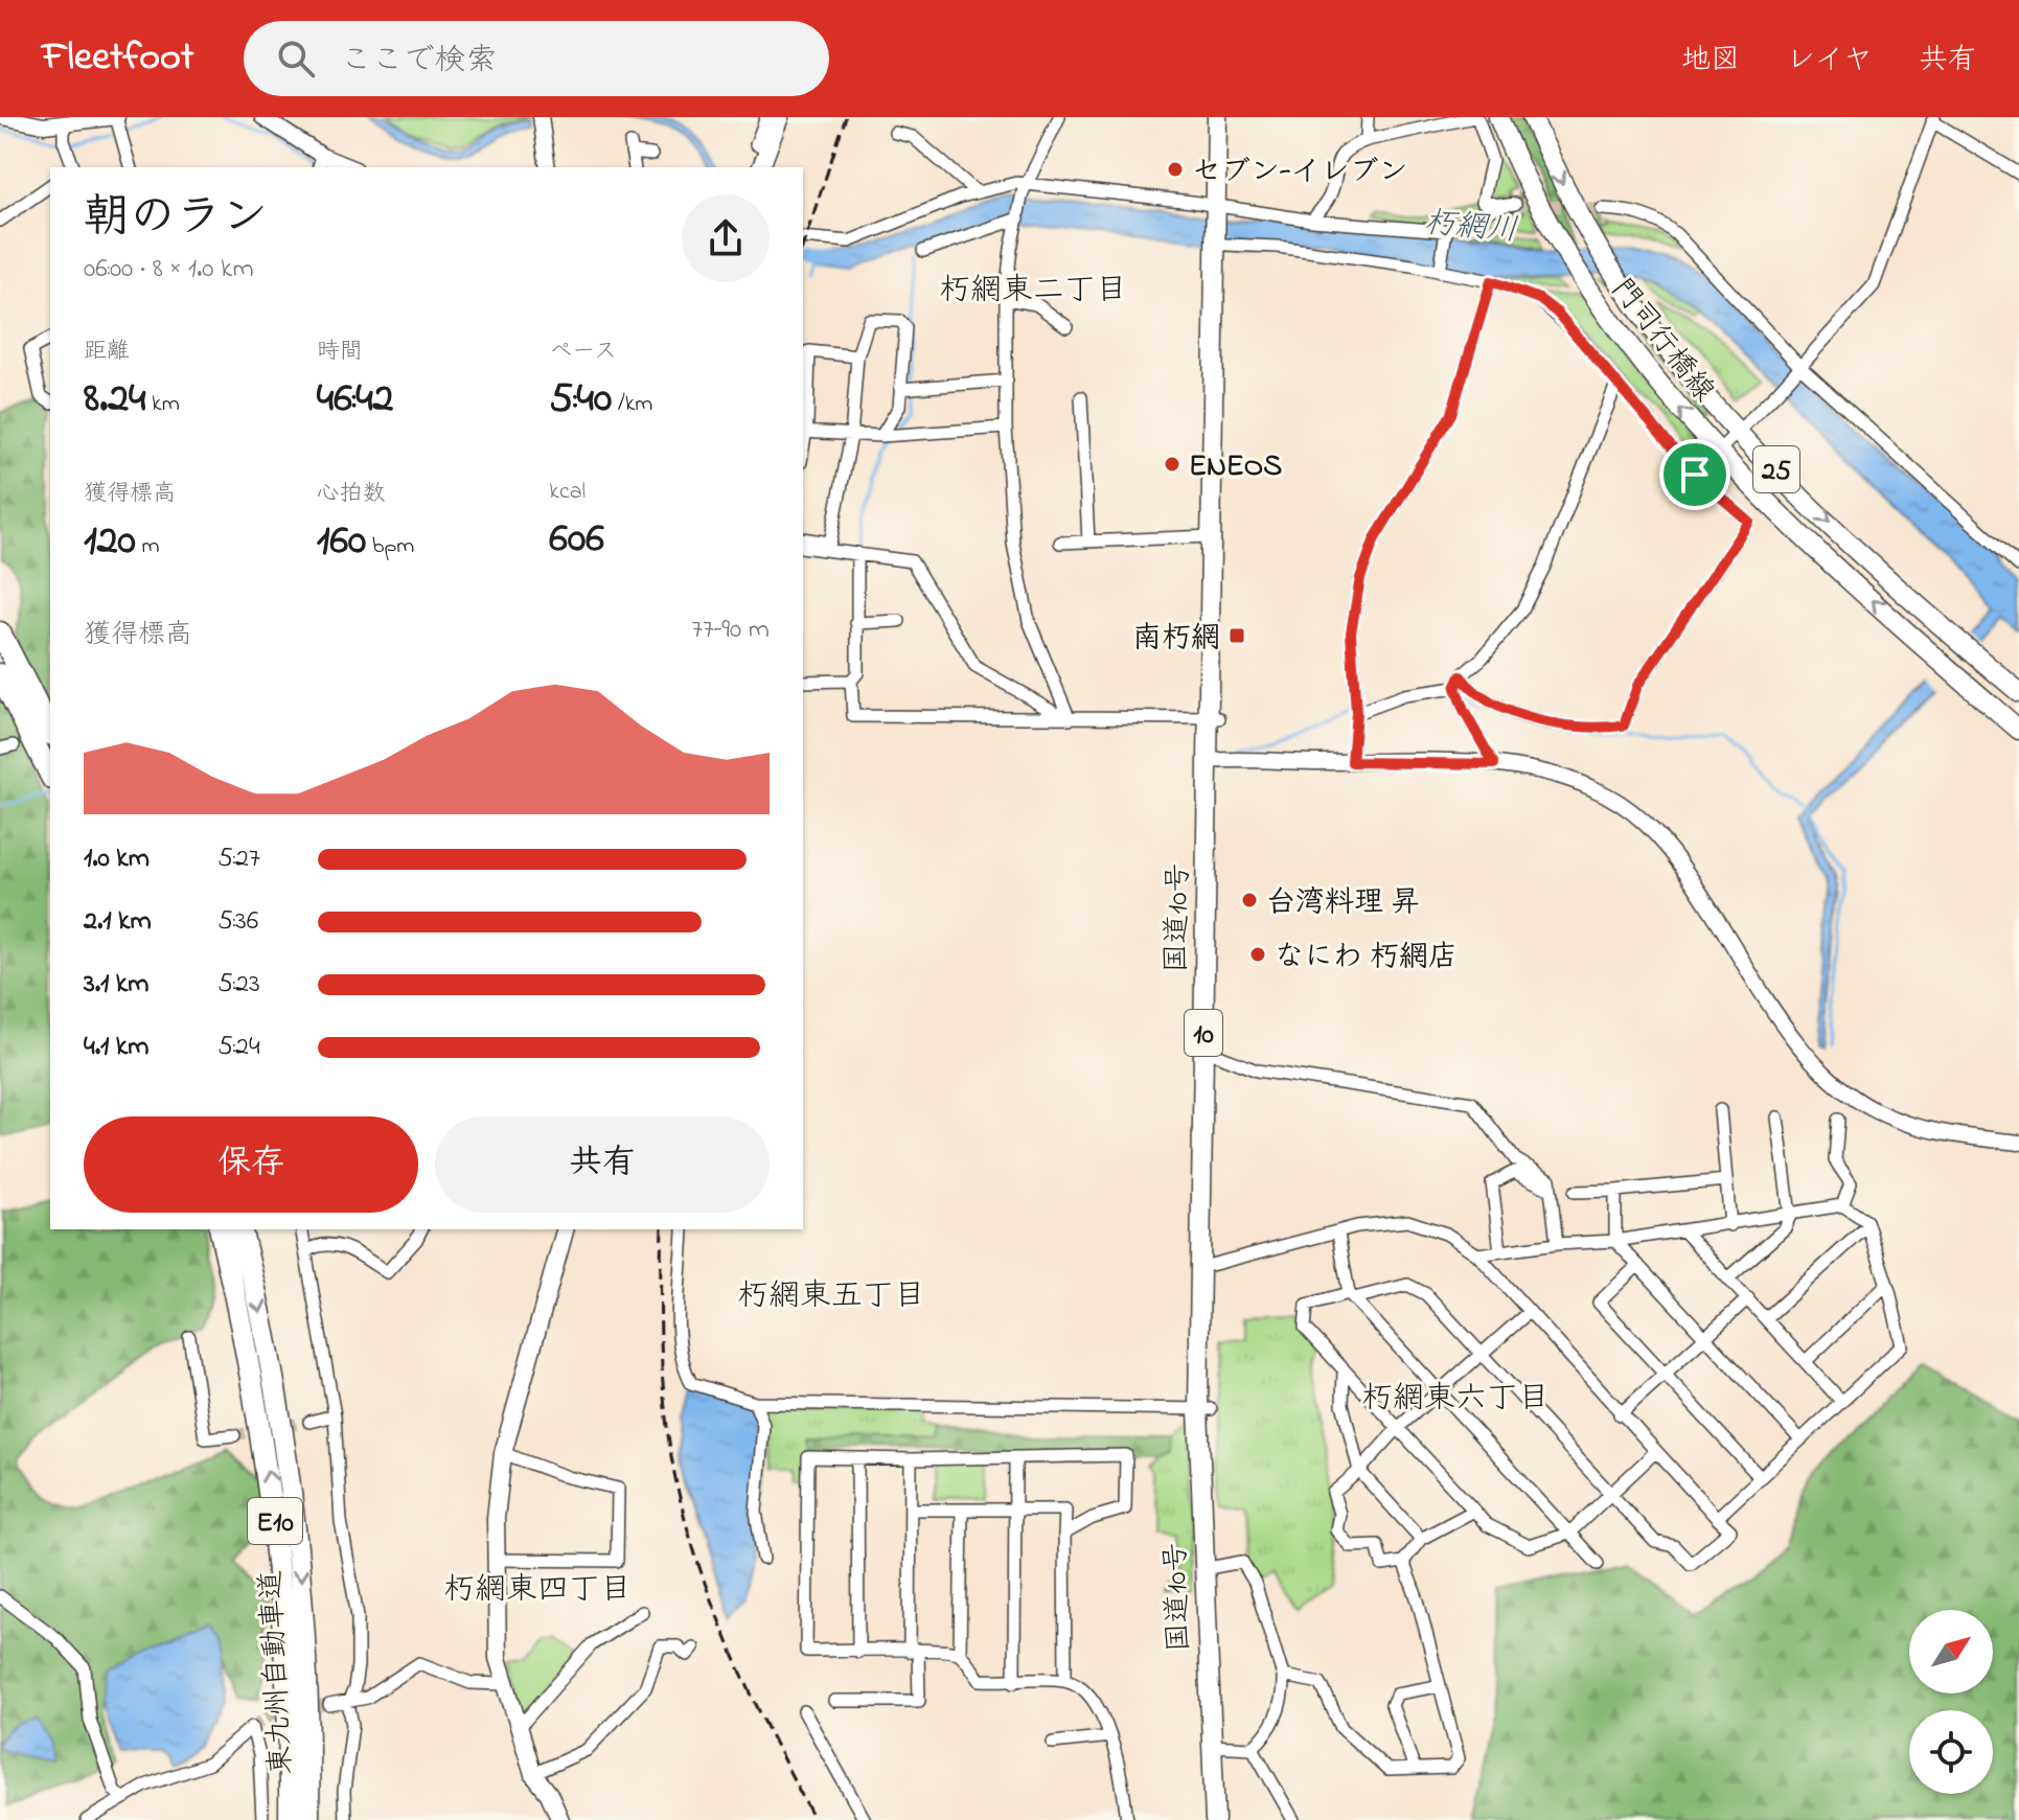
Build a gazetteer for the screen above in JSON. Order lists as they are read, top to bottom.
{
  "streets": {
    "highway": ["E10", "東九州自動車道"],
    "main road": [
      "門司行橋線",
      "25",
      "国道10号",
      "10"
    ]
  },
  "districts": [
    "朽網東二丁目",
    "朽網東五丁目",
    "朽網東六丁目",
    "朽網東四丁目"
  ],
  "water": ["朽網川"],
  "places": {
    "other": [
      "セブン-イレブン",
      "ENEOS",
      "台湾料理 昇",
      "なにわ 朽網店"
    ],
    "transit": ["南朽網"]
  },
  "north": "top right",
  "page": {
    "header": "Fleetfoot",
    "search": "ここで検索",
    "nav": ["地図", "レイヤ", "共有"],
    "heading": ["朝のラン", "06:00 · 8 × 1.0 km"],
    "stats": [
      ["距離", "8.24 km"],
      ["時間", "46:42"],
      ["ペース", "5:40 /km"],
      ["獲得標高", "120 m"],
      ["心拍数", "160 bpm"],
      ["kcal", "606"]
    ],
    "chart": ["獲得標高", "77–90 m"],
    "list": [
      {
        "name": "1.0 km",
        "note": "5:27"
      },
      {
        "name": "2.1 km",
        "note": "5:36"
      },
      {
        "name": "3.1 km",
        "note": "5:23"
      },
      {
        "name": "4.1 km",
        "note": "5:24"
      }
    ],
    "buttons": ["保存", "共有"]
  }
}
